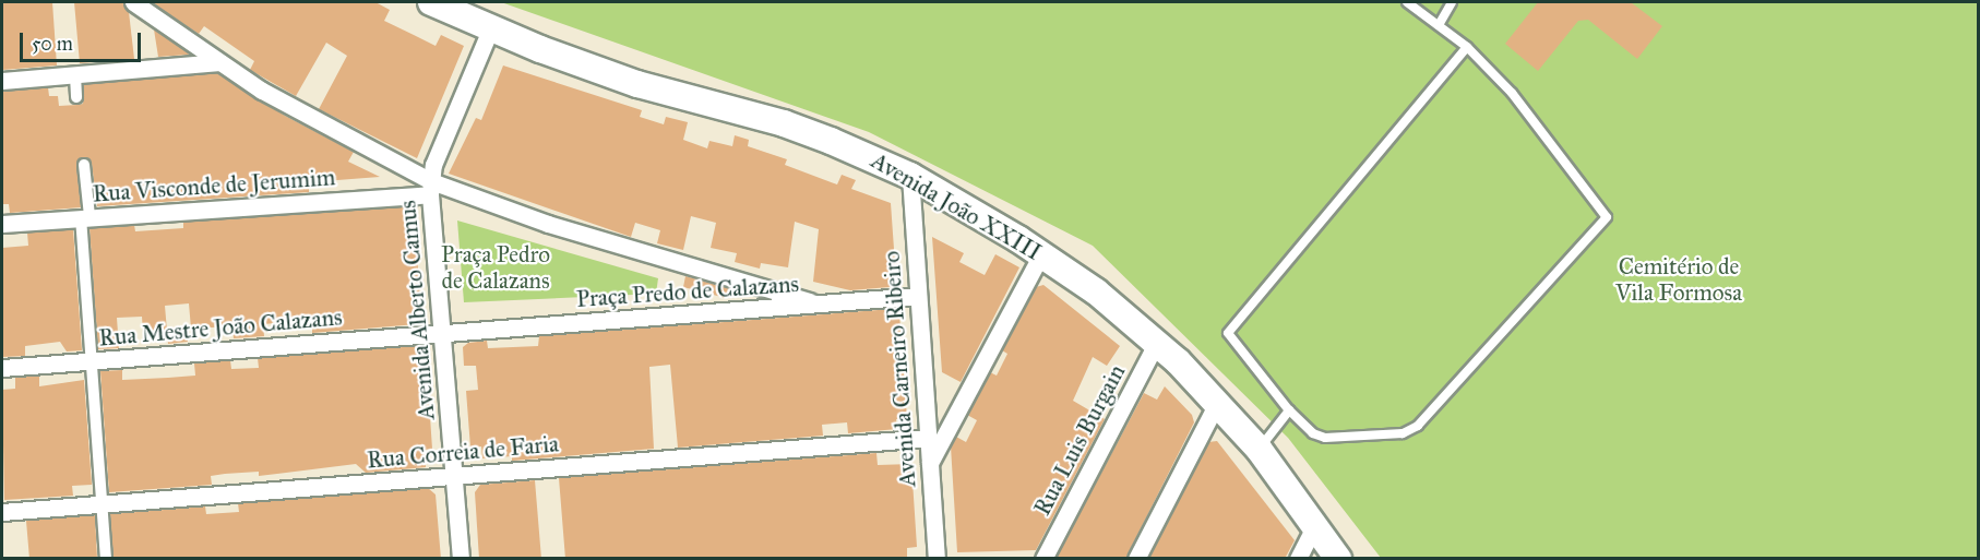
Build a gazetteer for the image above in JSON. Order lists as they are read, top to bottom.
{
  "streets": {
    "main road": ["Avenida João XXIII"],
    "street": [
      "Rua Visconde de Jerumim",
      "Praça Predo de Calazans",
      "Avenida Alberto Camus",
      "Rua Mestre João Calazans",
      "Avenida Carneiro Ribeiro",
      "Rua Luis Burgain",
      "Rua Correia de Faria"
    ]
  },
  "crossings": [
    ["Rua Visconde de Jerumim", "Avenida Alberto Camus"],
    ["Avenida João XXIII", "Avenida Alberto Camus"],
    ["Avenida João XXIII", "Avenida Carneiro Ribeiro"],
    ["Avenida João XXIII", "Rua Luis Burgain"],
    ["Praça Predo de Calazans", "Avenida Alberto Camus"],
    ["Praça Predo de Calazans", "Rua Mestre João Calazans"],
    ["Avenida Alberto Camus", "Rua Mestre João Calazans"],
    ["Avenida Alberto Camus", "Rua Correia de Faria"],
    ["Avenida Carneiro Ribeiro", "Rua Correia de Faria"]
  ],
  "parks": ["Praça Pedro de Calazans", "Cemitério de Vila Formosa"],
  "scale_bar": "50 m"
}
